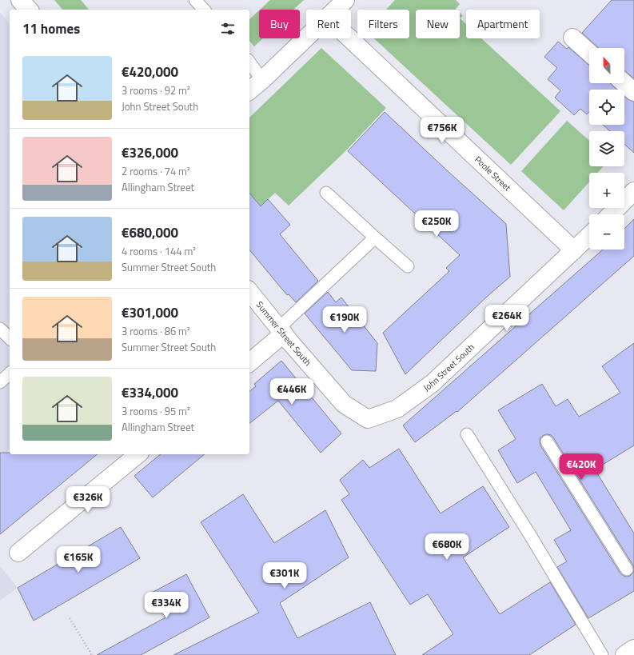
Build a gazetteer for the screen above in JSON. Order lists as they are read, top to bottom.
{
  "streets": {
    "street": ["Poole Street", "Summer Street South", "John Street South"]
  },
  "crossings": [
    ["Poole Street", "John Street South"],
    ["Summer Street South", "John Street South"]
  ],
  "north": "top",
  "page": {
    "chip": [
      "Buy",
      "Rent",
      "Filters",
      "New",
      "Apartment"
    ],
    "heading": "11 homes",
    "map_buttons": ["+", "−"],
    "list": [
      {
        "name": "€420,000",
        "note": "3 rooms · 92 m² · John Street South"
      },
      {
        "name": "€326,000",
        "note": "2 rooms · 74 m² · Allingham Street"
      },
      {
        "name": "€680,000",
        "note": "4 rooms · 144 m² · Summer Street South"
      },
      {
        "name": "€301,000",
        "note": "3 rooms · 86 m² · Summer Street South"
      },
      {
        "name": "€334,000",
        "note": "3 rooms · 95 m² · Allingham Street"
      }
    ],
    "price": [
      "€756K",
      "€250K",
      "€264K",
      "€190K",
      "€446K",
      "€420K",
      "€326K",
      "€680K",
      "€165K",
      "€301K",
      "€334K"
    ]
  }
}
